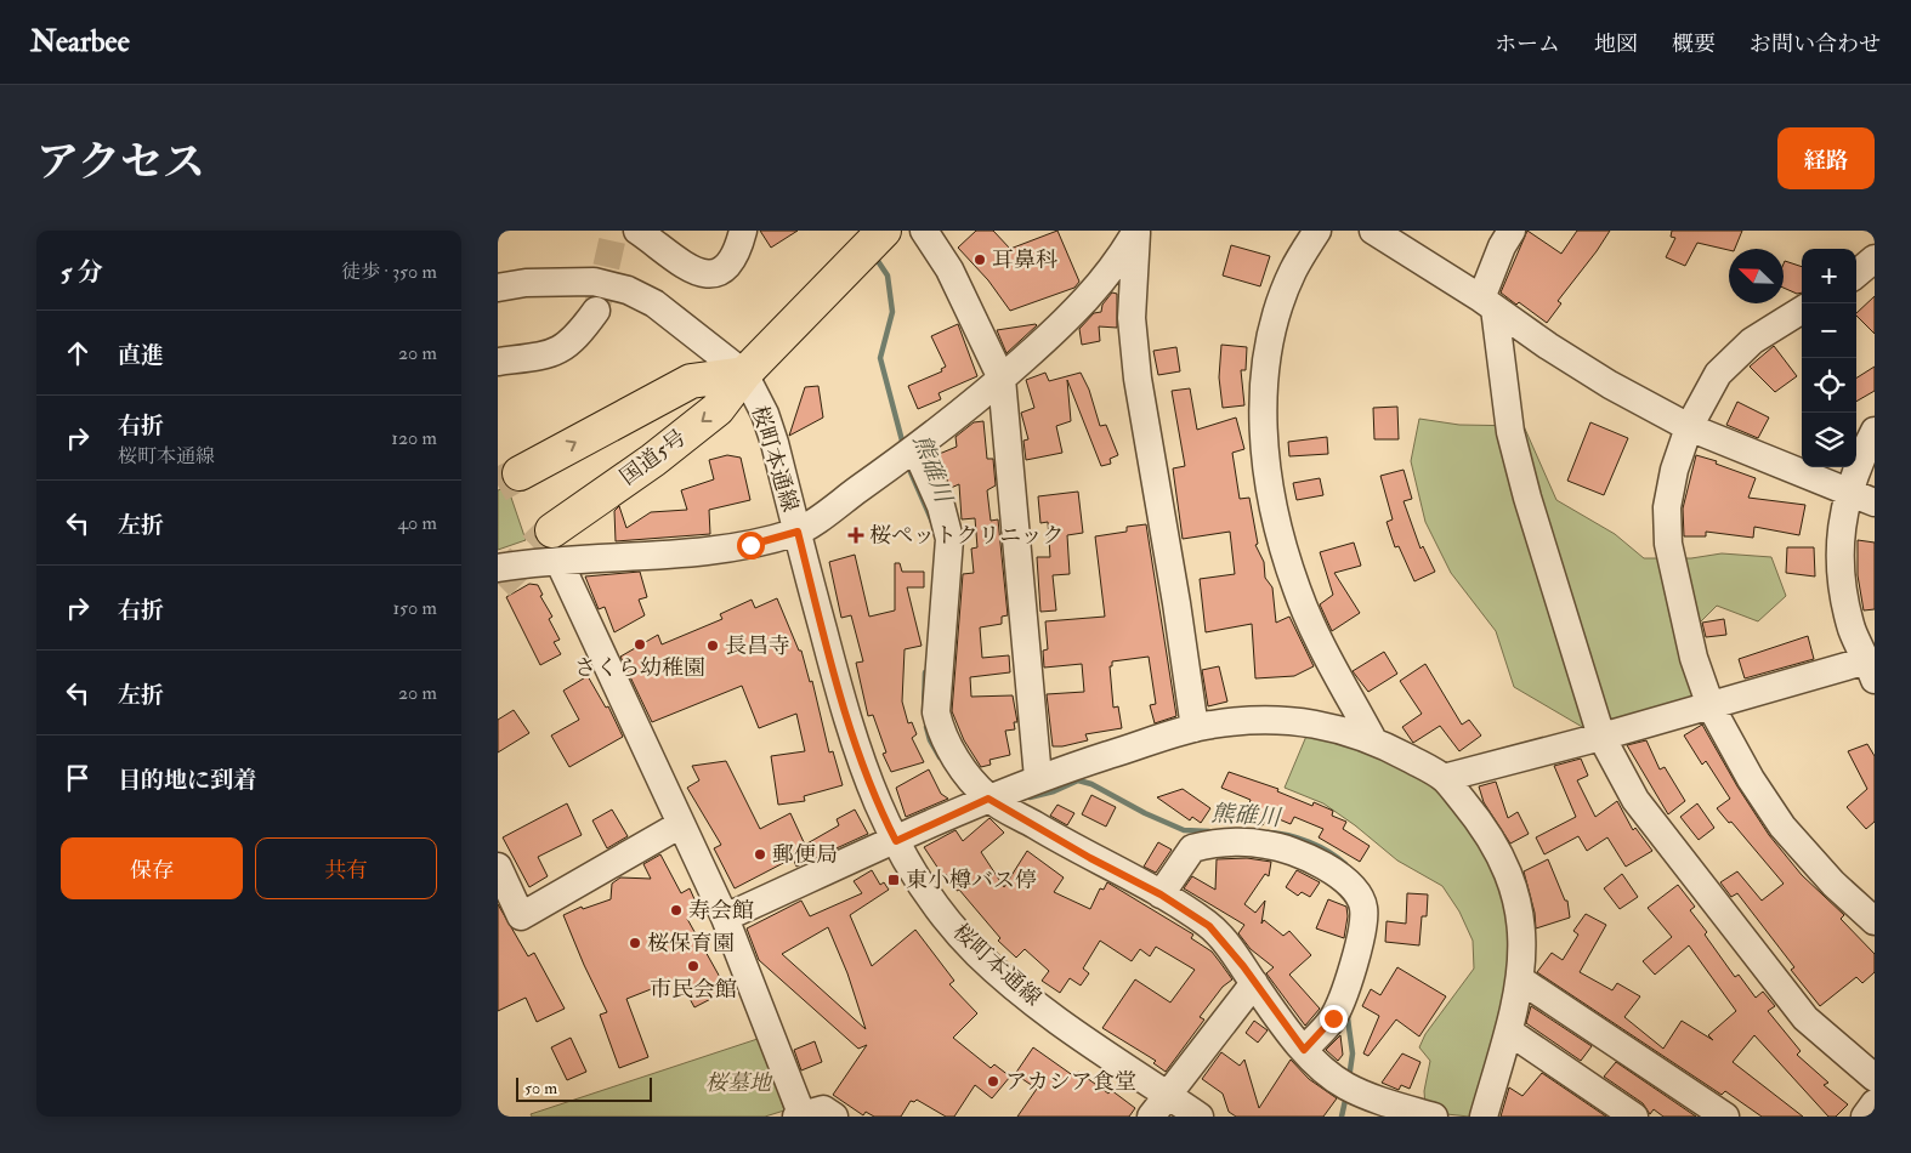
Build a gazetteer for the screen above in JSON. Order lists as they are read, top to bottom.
{
  "streets": {
    "highway": ["国道5号"],
    "street": ["桜町本通線"]
  },
  "crossings": [
    ["国道5号", "桜町本通線"]
  ],
  "water": ["熊碓川"],
  "parks": ["桜墓地"],
  "places": {
    "other": [
      "耳鼻科",
      "さくら幼稚園",
      "長昌寺",
      "郵便局",
      "寿会館",
      "桜保育園",
      "市民会館",
      "アカシア食堂"
    ],
    "health": ["桜ペットクリニック"],
    "transit": ["東小樽バス停"]
  },
  "scale_bar": "50 m",
  "north": "top left",
  "page": {
    "header": "Nearbee",
    "nav": [
      "ホーム",
      "地図",
      "概要",
      "お問い合わせ"
    ],
    "title": "アクセス",
    "buttons": [
      "経路",
      ["保存", "共有"]
    ],
    "heading": ["5 分", "徒歩 · 350 m"],
    "map_buttons": ["+", "−"],
    "list": [
      ["直進", "20 m"],
      ["右折", "桜町本通線", "120 m"],
      ["左折", "40 m"],
      ["右折", "150 m"],
      ["左折", "20 m"],
      "目的地に到着"
    ],
    "scale": "50 m"
  }
}
